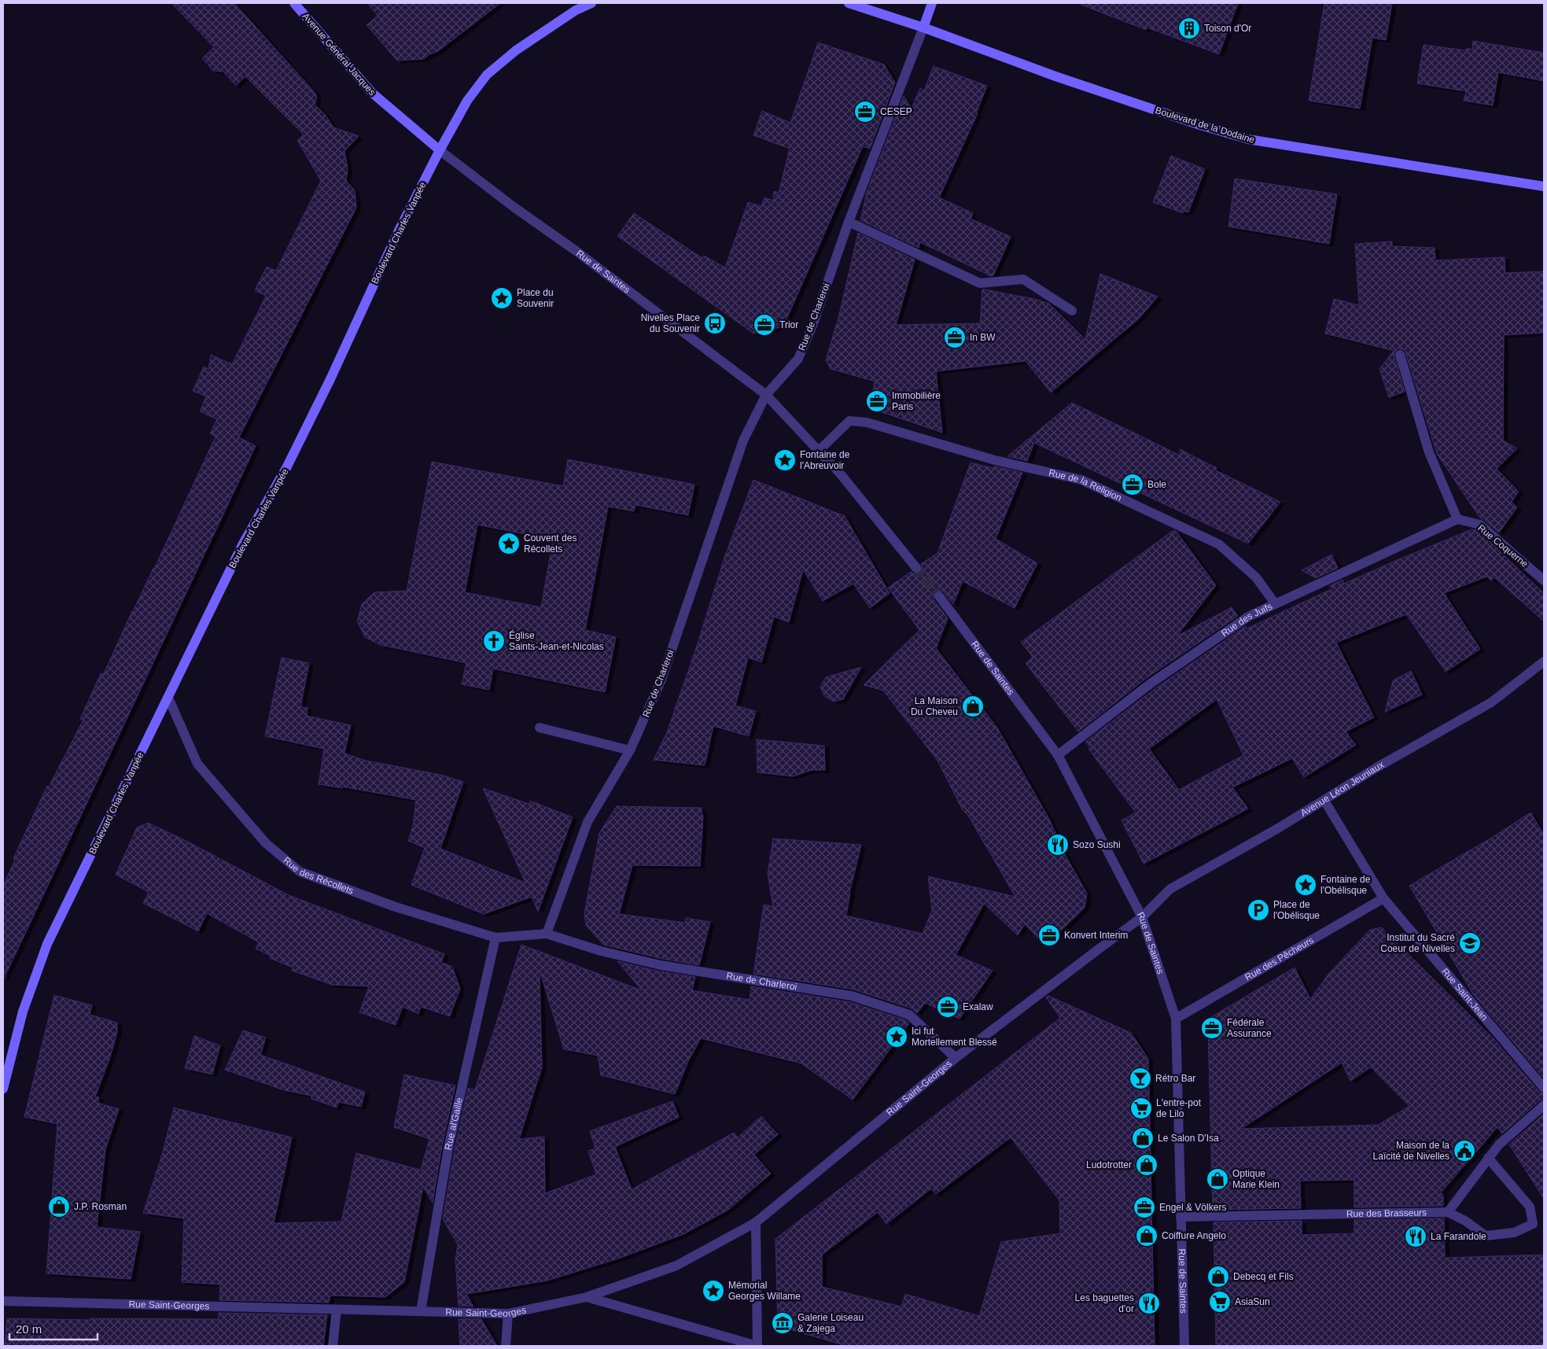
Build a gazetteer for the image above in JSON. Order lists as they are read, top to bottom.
{
  "streets": {
    "main road": ["Avenue Général Jacques", "Boulevard de la Dodaine", "Boulevard Charles Vanpée"],
    "street": [
      "Rue de Saintes",
      "Rue de Charleroi",
      "Rue de la Religion",
      "Rue Coquerne",
      "Rue des Juifs",
      "Avenue Léon Jeuniaux",
      "Rue des Récollets",
      "Rue des Pêcheurs",
      "Rue Saint-Jean",
      "Rue Saint-Georges",
      "Rue al'Gaille",
      "Rue des Brasseurs"
    ]
  },
  "crossings": [
    ["Avenue Général Jacques", "Boulevard Charles Vanpée"],
    ["Avenue Général Jacques", "Rue de Saintes"],
    ["Boulevard de la Dodaine", "Rue de Charleroi"],
    ["Boulevard Charles Vanpée", "Rue de Saintes"],
    ["Boulevard Charles Vanpée", "Rue des Récollets"],
    ["Rue de Saintes", "Rue de Charleroi"],
    ["Rue de Saintes", "Rue de la Religion"],
    ["Rue de Saintes", "Rue des Juifs"],
    ["Rue de Saintes", "Avenue Léon Jeuniaux"],
    ["Rue de Saintes", "Rue des Pêcheurs"],
    ["Rue de Saintes", "Rue Saint-Georges"],
    ["Rue de Saintes", "Rue des Brasseurs"],
    ["Rue de Charleroi", "Rue des Récollets"],
    ["Rue de Charleroi", "Rue Saint-Georges"],
    ["Rue de la Religion", "Rue des Juifs"],
    ["Rue Coquerne", "Rue des Juifs"],
    ["Avenue Léon Jeuniaux", "Rue Saint-Jean"],
    ["Avenue Léon Jeuniaux", "Rue Saint-Georges"],
    ["Rue des Récollets", "Rue al'Gaille"],
    ["Rue des Pêcheurs", "Rue Saint-Jean"],
    ["Rue Saint-Georges", "Rue al'Gaille"]
  ],
  "places": {
    "building": ["Toison d'Or"],
    "office": [
      "CESEP",
      "Trior",
      "In BW",
      "Immobilière Paris",
      "Bole",
      "Konvert Interim",
      "Exalaw",
      "Fédérale Assurance",
      "Engel & Völkers"
    ],
    "place": [
      "Place du Souvenir",
      "Fontaine de l'Abreuvoir",
      "Couvent des Récollets",
      "Fontaine de l'Obélisque",
      "Ici fut Mortellement Blessé",
      "Mémorial Georges Willame"
    ],
    "bus stop": ["Nivelles Place du Souvenir"],
    "church": ["Église Saints-Jean-et-Nicolas"],
    "shop": [
      "La Maison Du Cheveu",
      "Le Salon D'Isa",
      "Ludotrotter",
      "Optique Marie Klein",
      "J.P. Rosman",
      "Coiffure Angelo",
      "Debecq et Fils"
    ],
    "restaurant": ["Sozo Sushi", "La Farandole", "Les baguettes d'or"],
    "parking": ["Place de l'Obélisque"],
    "school or university": ["Institut du Sacré Coeur de Nivelles"],
    "bar": ["Rétro Bar"],
    "supermarket": ["L'entre-pot de Lilo", "AsiaSun"],
    "public building": ["Maison de la Laïcité de Nivelles"],
    "museum": ["Galerie Loiseau & Zajega"]
  },
  "scale_bar": "20 m"
}
